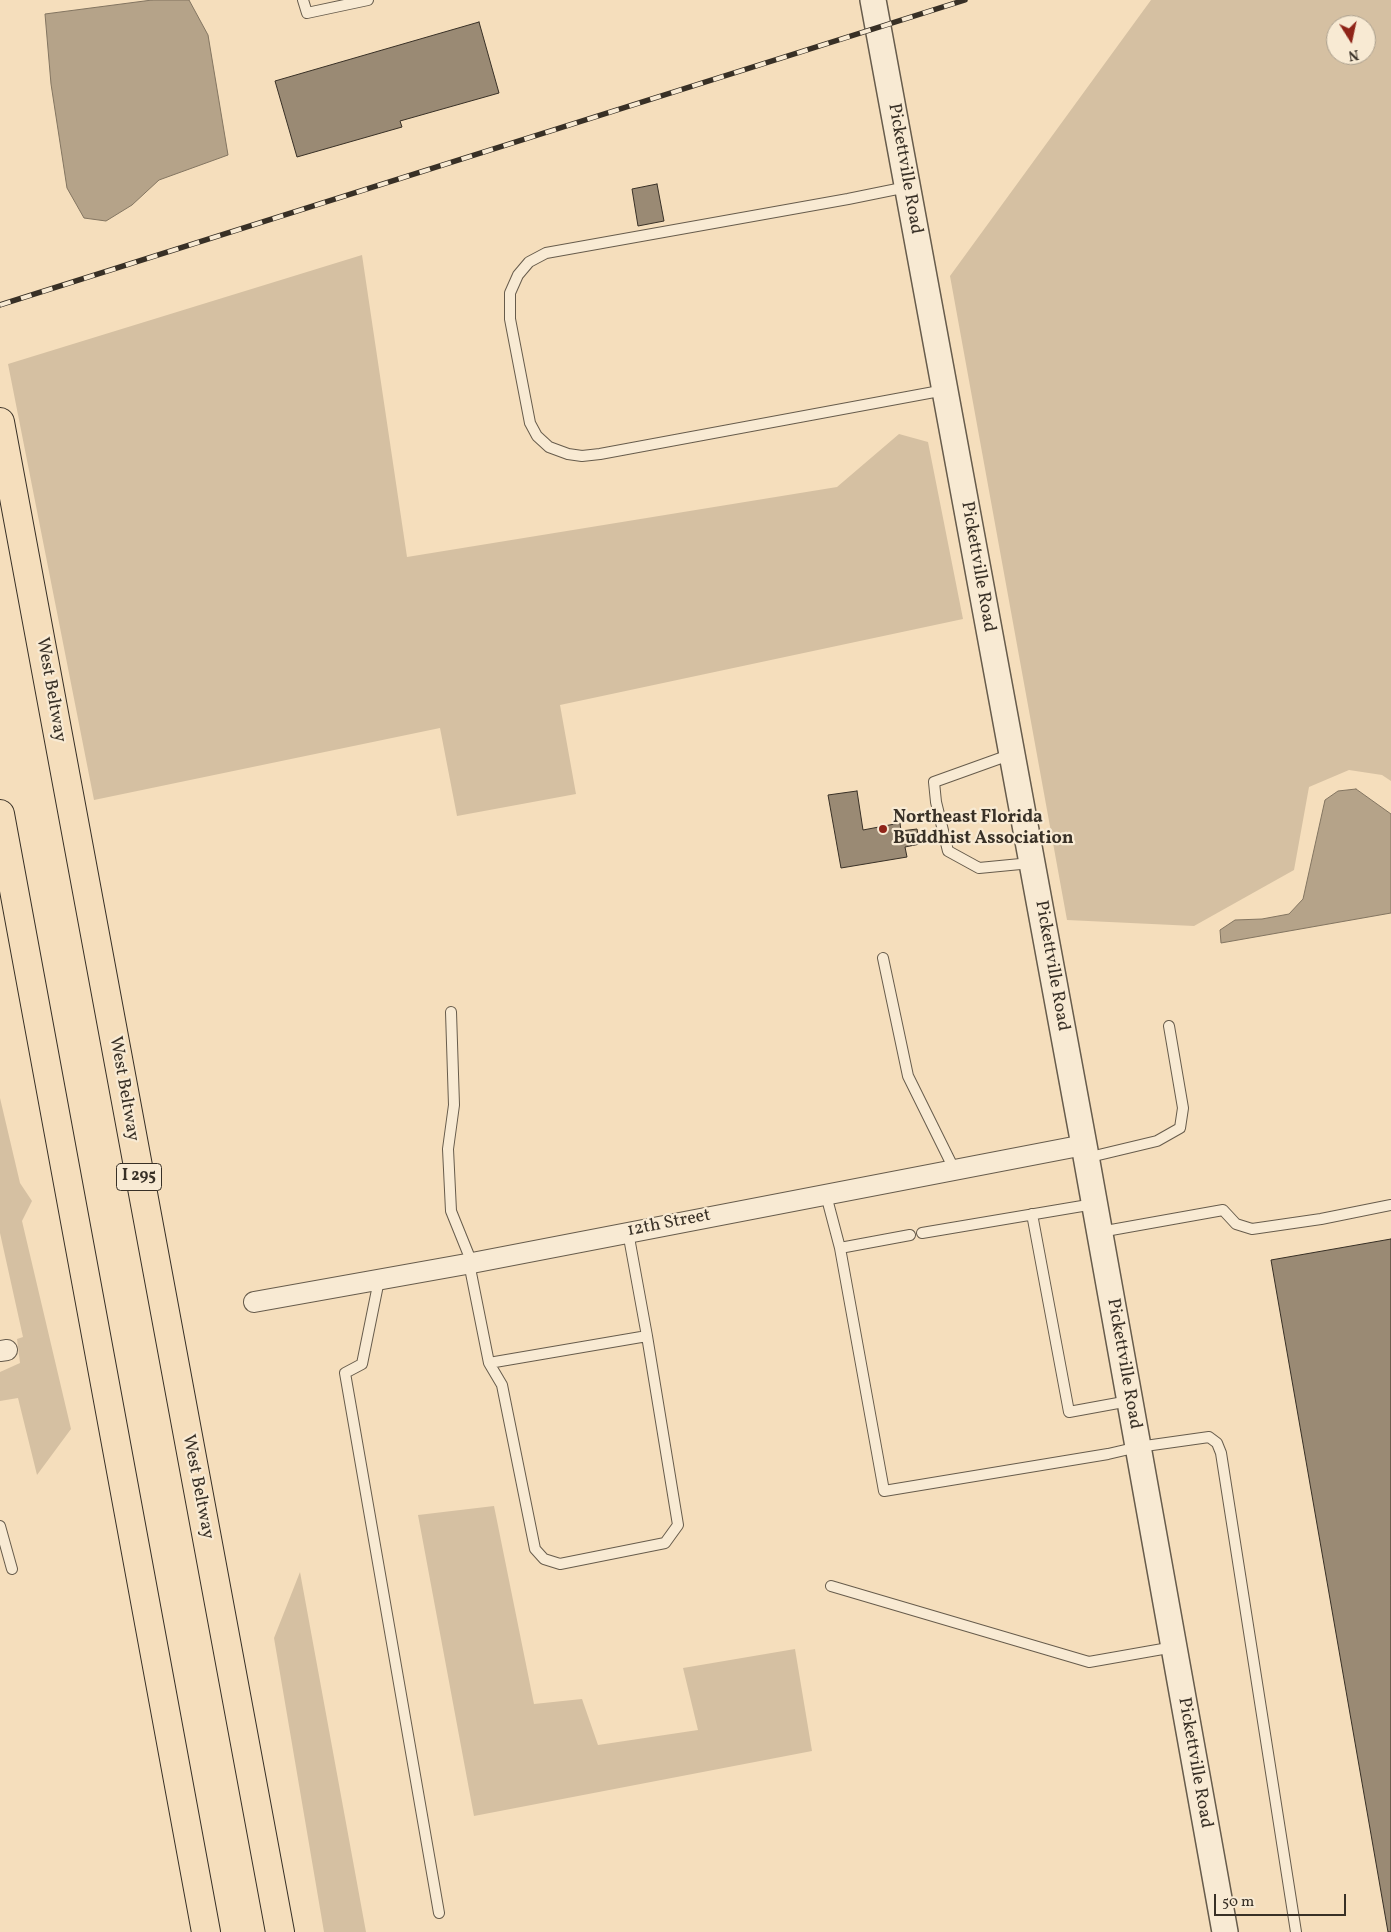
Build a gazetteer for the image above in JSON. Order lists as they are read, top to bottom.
{
  "streets": {
    "highway": ["West Beltway", "I 295"],
    "street": ["Pickettville Road", "12th Street"]
  },
  "crossings": [
    ["Pickettville Road", "12th Street"]
  ],
  "places": ["Northeast Florida Buddhist Association"],
  "scale_bar": "50 m",
  "north": "bottom"
}
